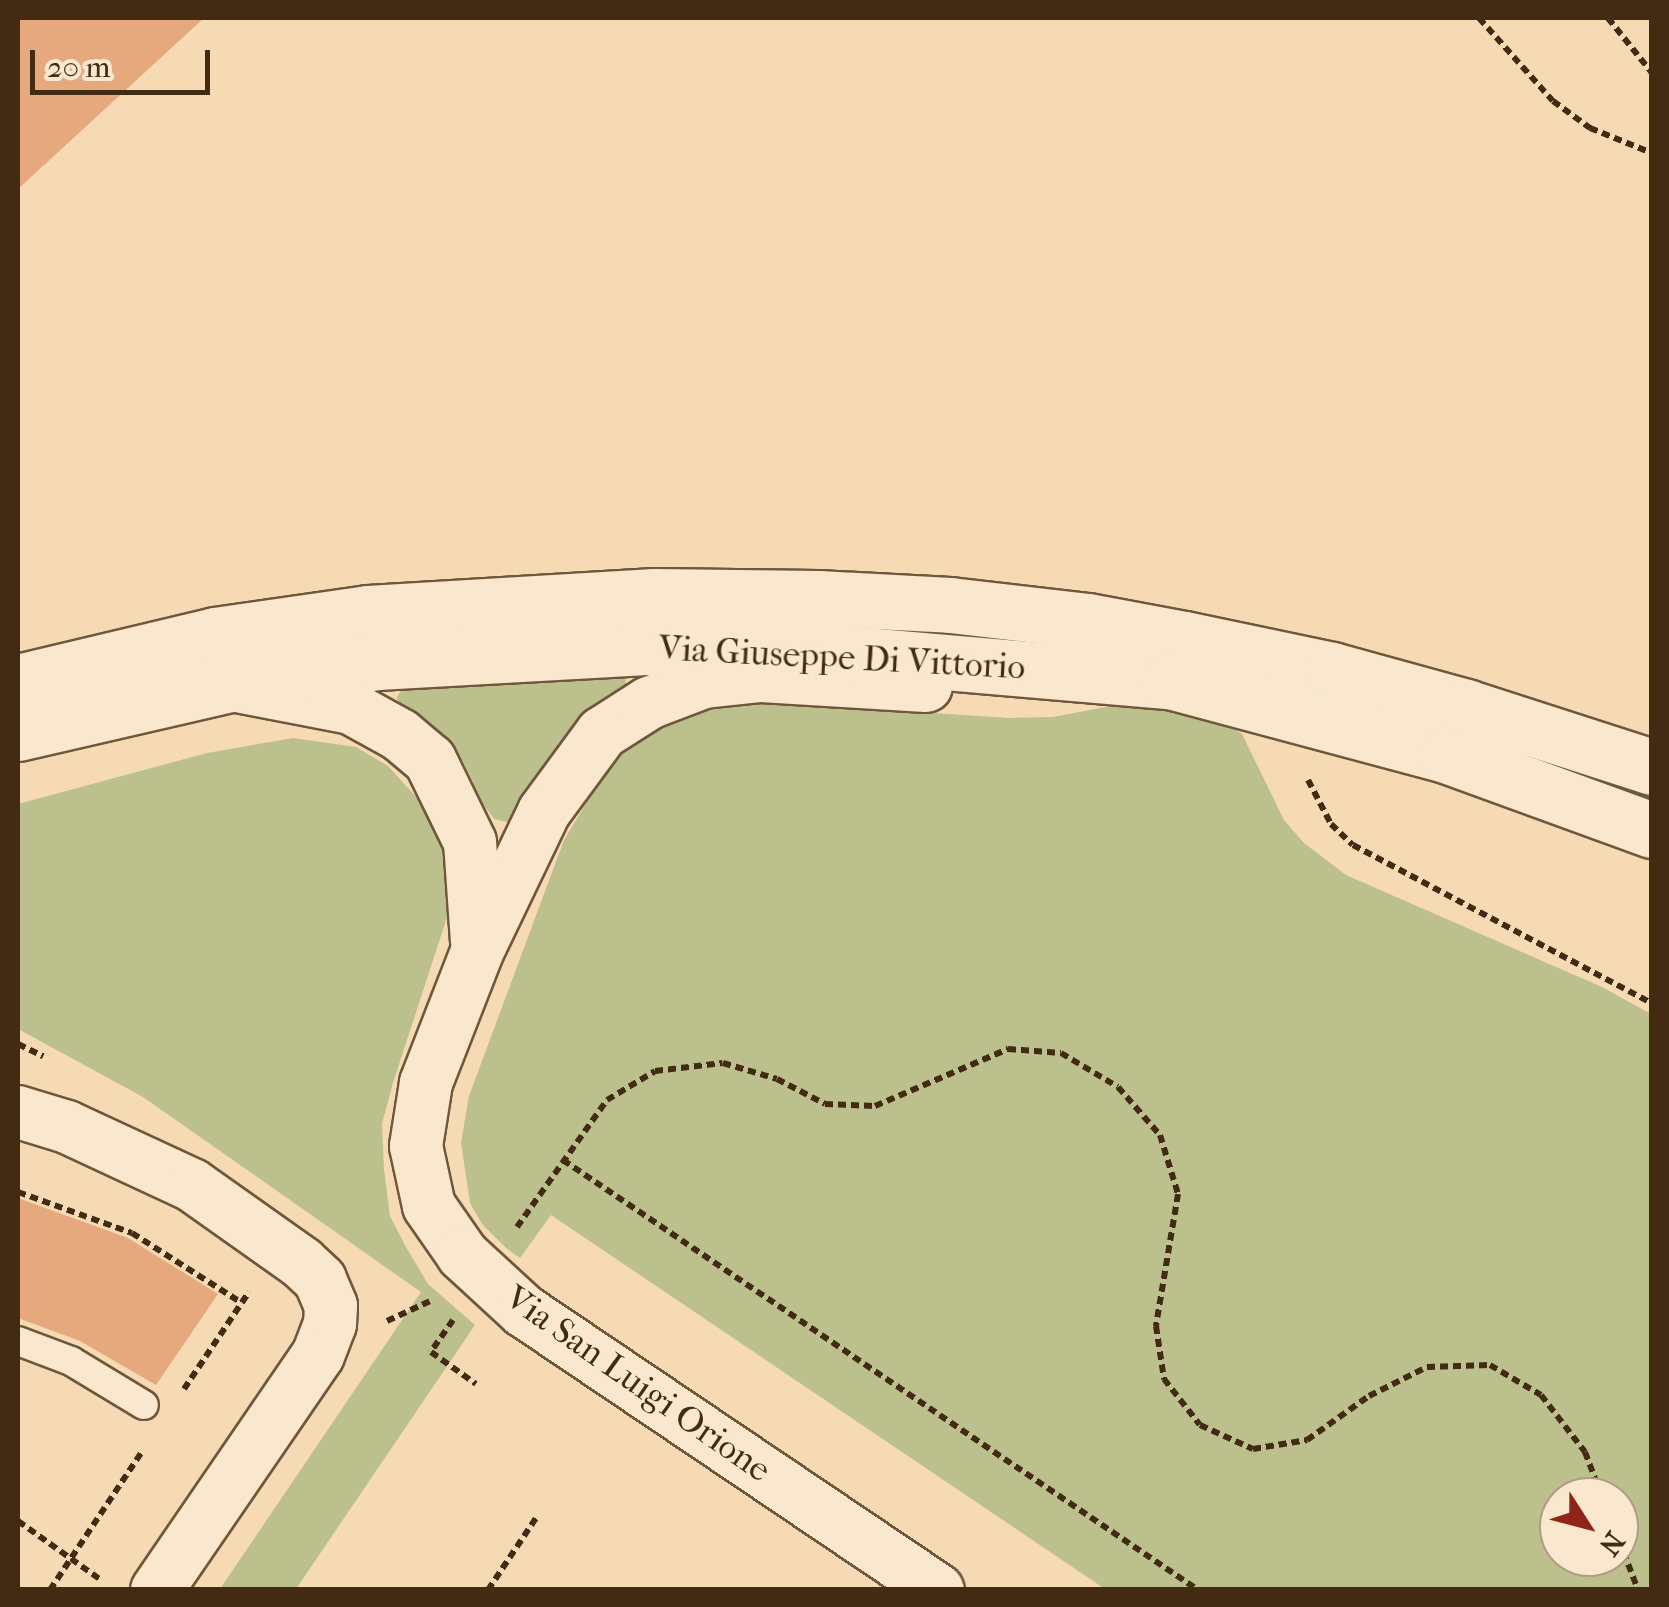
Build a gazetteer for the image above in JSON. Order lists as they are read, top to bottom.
{
  "streets": {
    "street": ["Via Giuseppe Di Vittorio", "Via San Luigi Orione"]
  },
  "crossings": [
    ["Via Giuseppe Di Vittorio", "Via San Luigi Orione"]
  ],
  "scale_bar": "20 m",
  "north": "bottom right"
}
